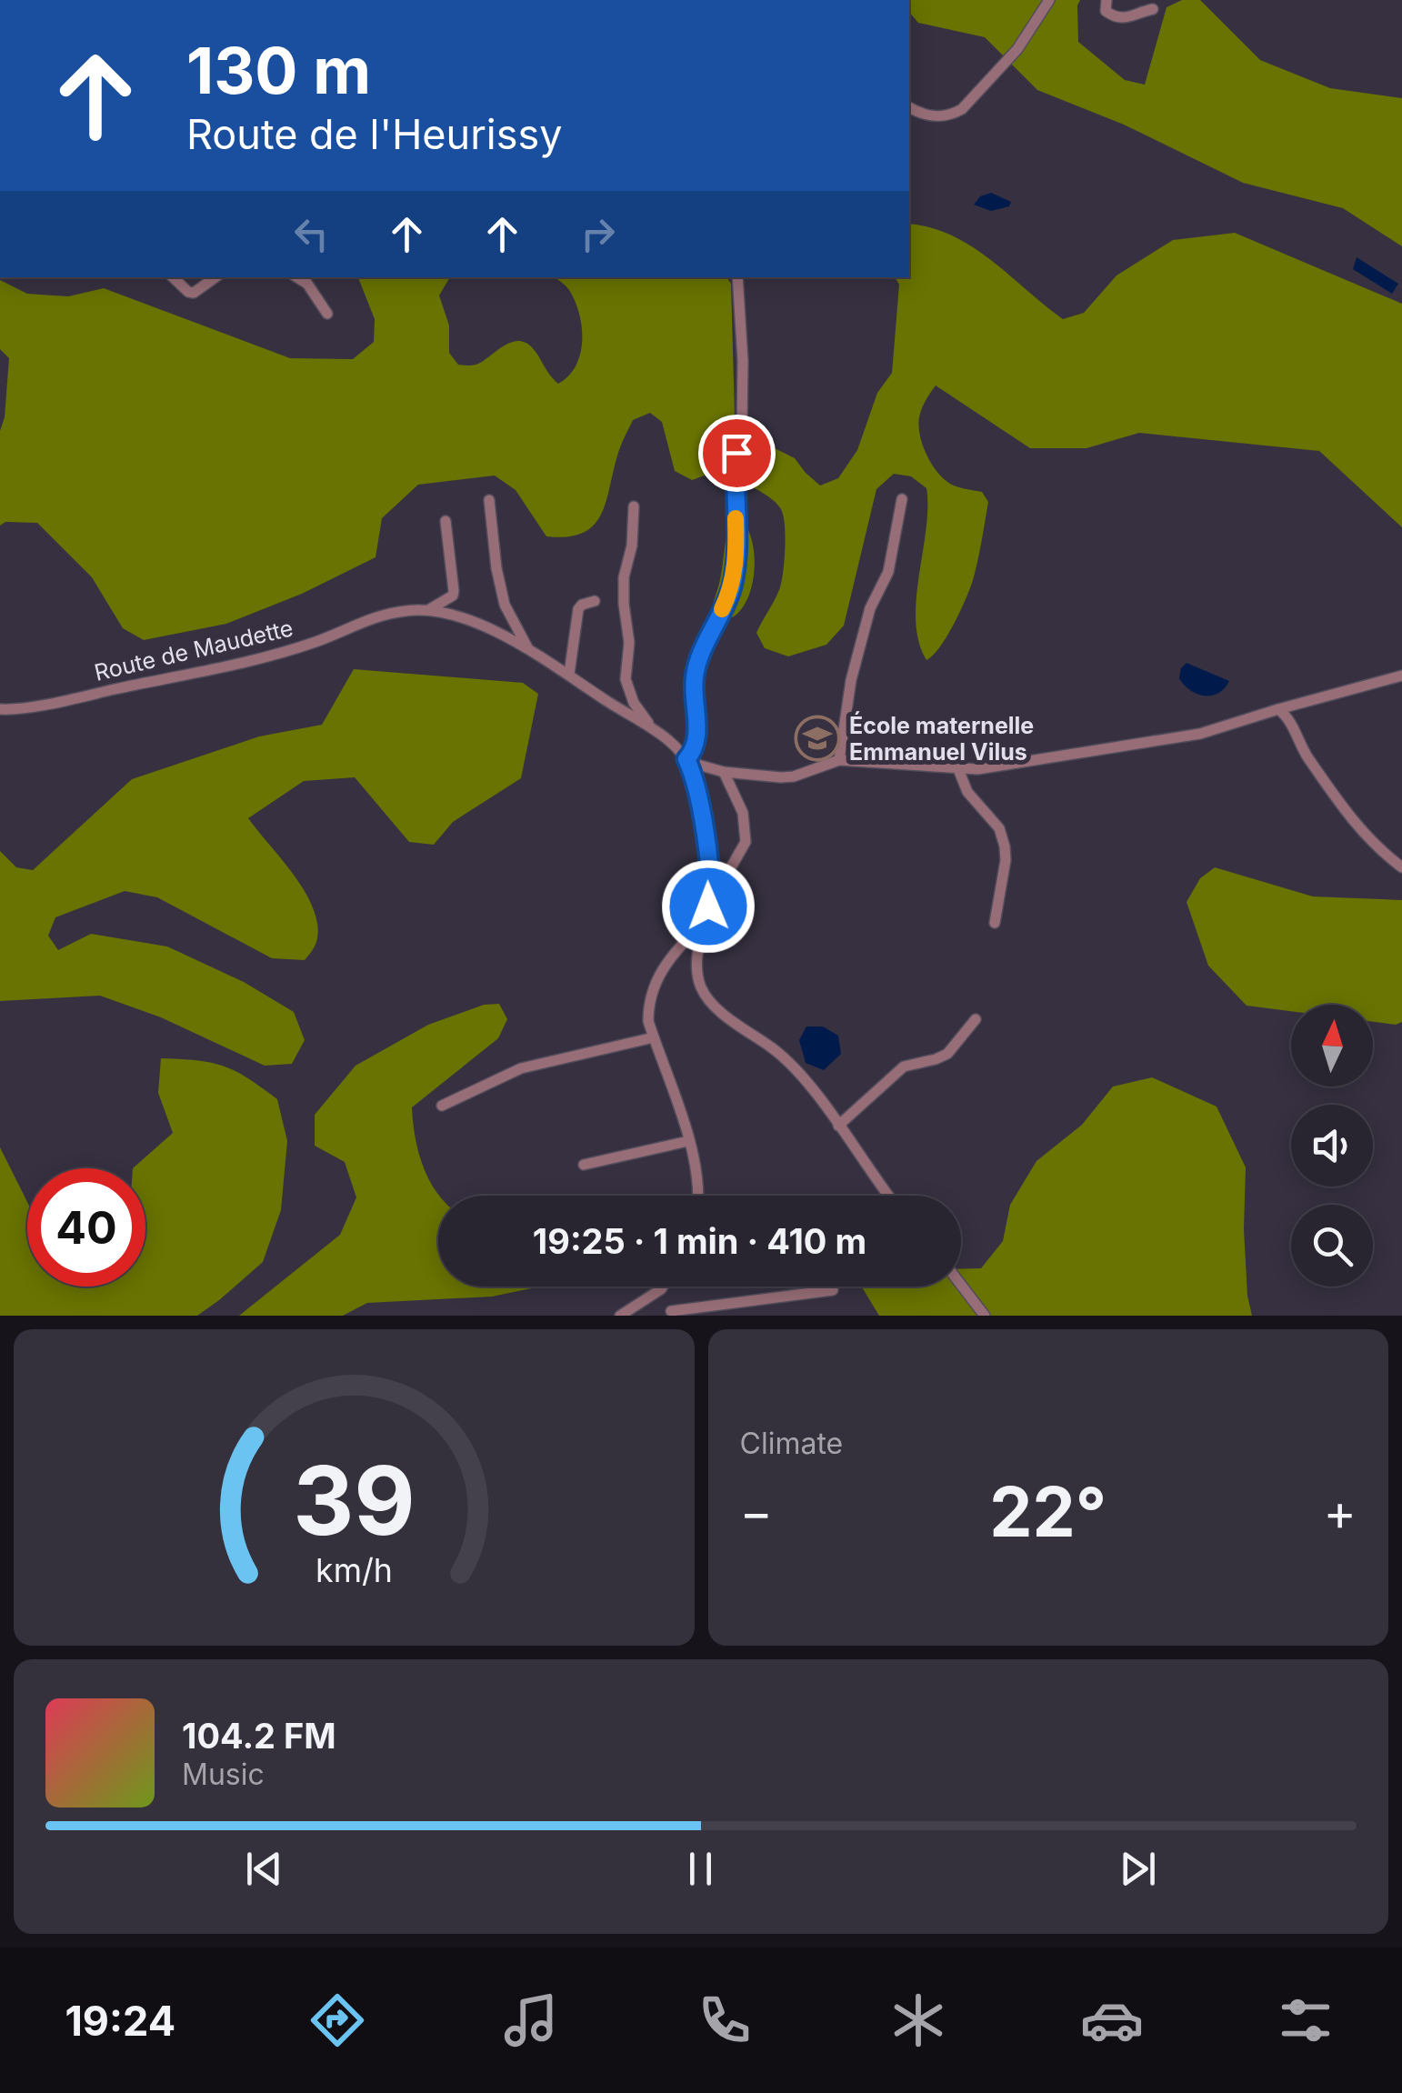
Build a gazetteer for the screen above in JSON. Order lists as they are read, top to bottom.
{
  "streets": {
    "street": ["Route de Maudette"]
  },
  "places": {
    "school or university": ["École maternelle Emmanuel Vilus"]
  },
  "north": "top",
  "page": {
    "turn": ["130 m", "Route de l'Heurissy"],
    "limit": "40",
    "trip": "19:25 · 1 min · 410 m",
    "tile": "Climate",
    "heat": ["−", "22°", "+"],
    "song": ["104.2 FM", "Music"],
    "tabs": "19:24",
    "gauge": ["39", "km/h"]
  }
}
